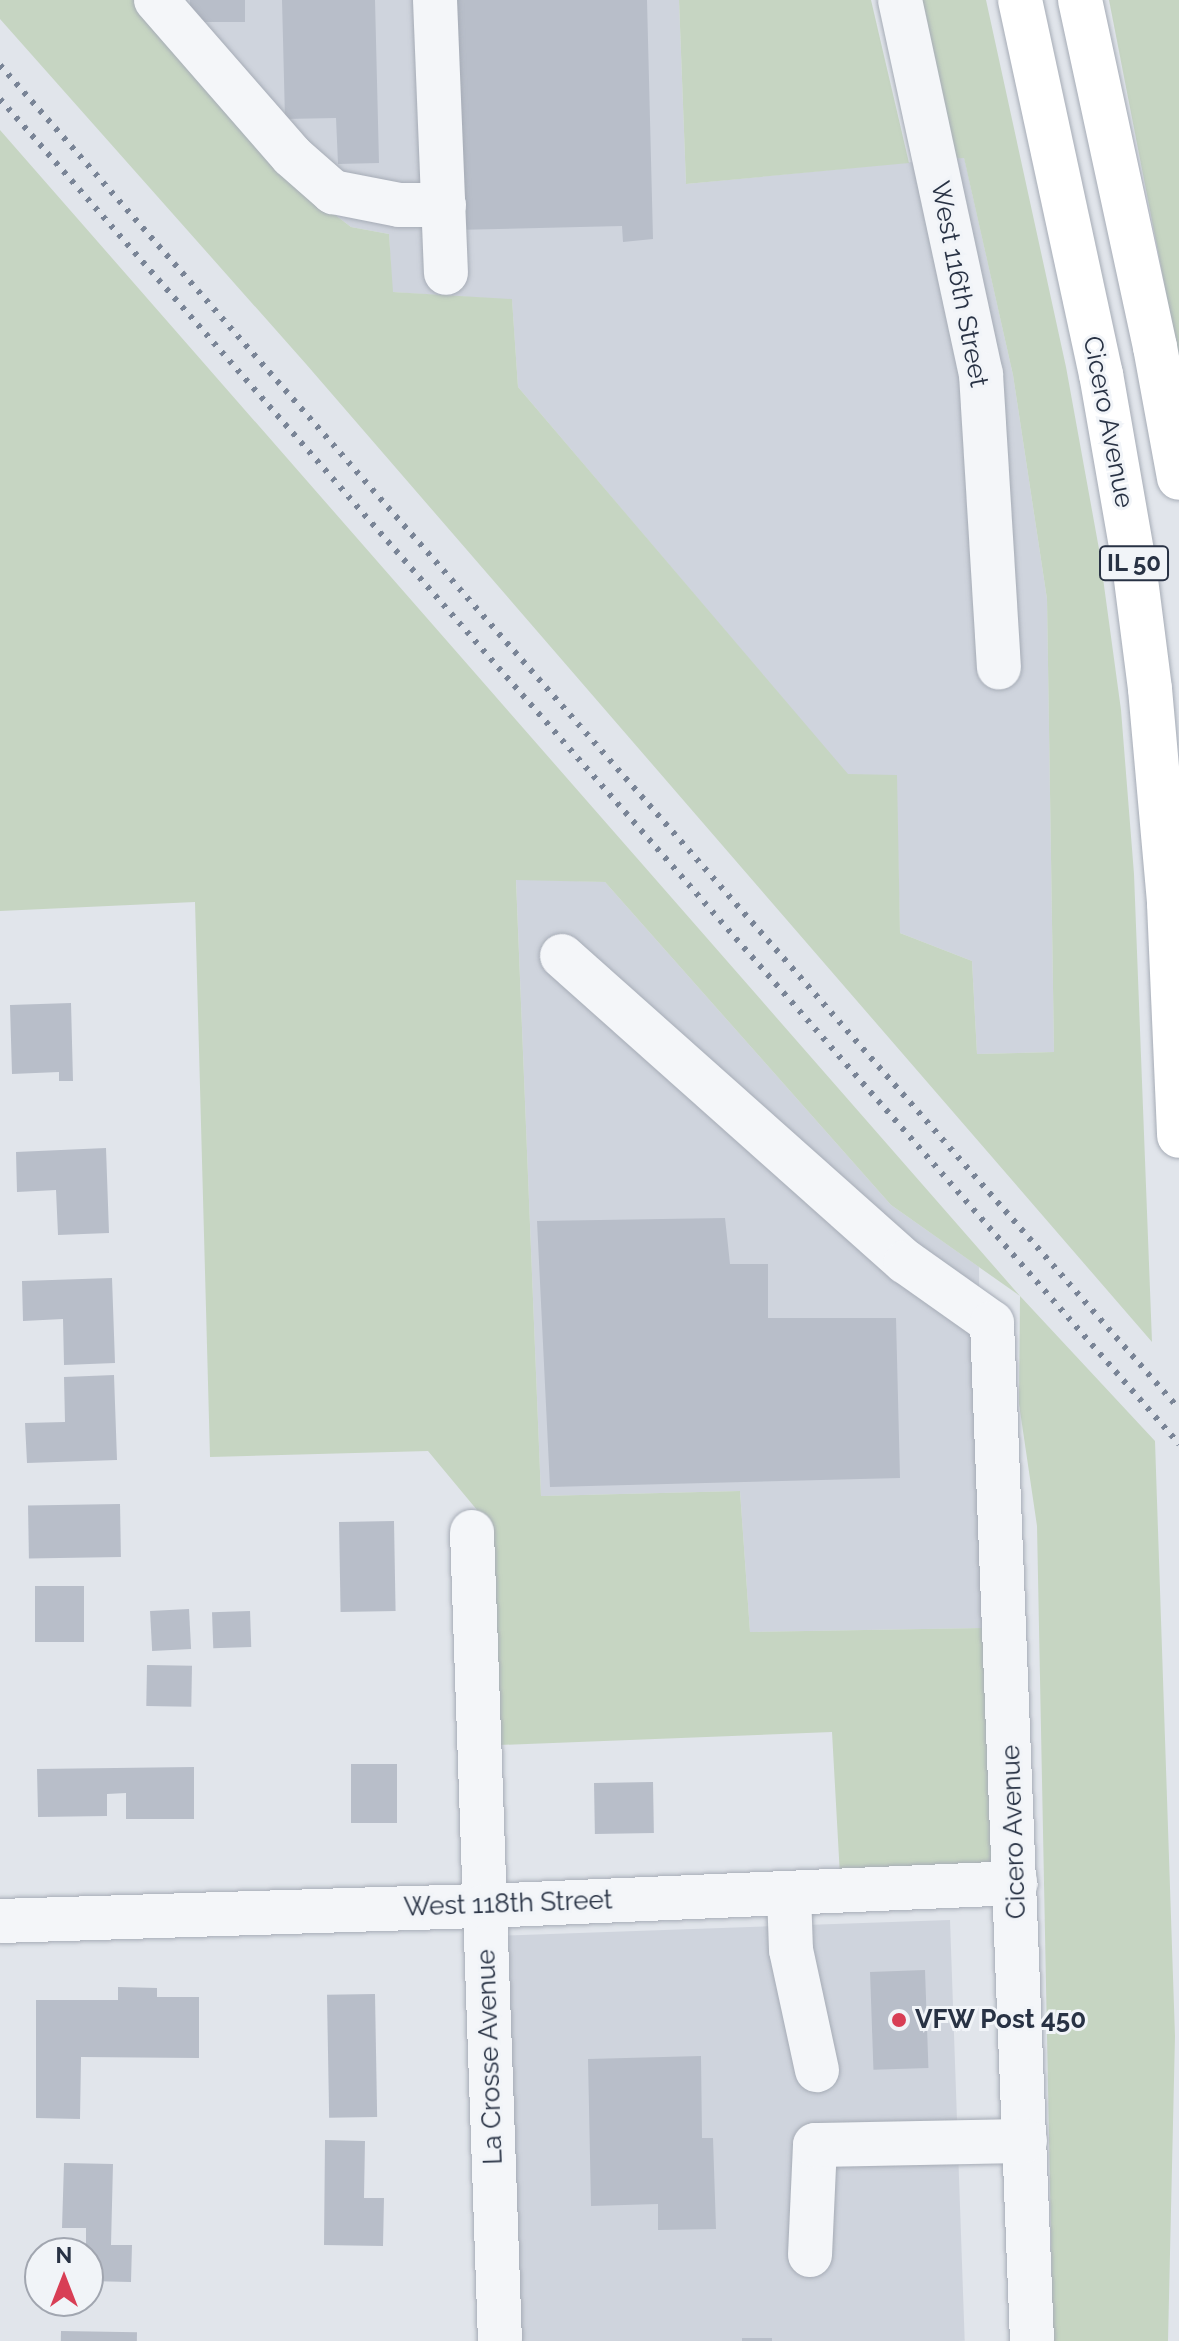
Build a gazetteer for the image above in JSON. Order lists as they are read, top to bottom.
{
  "streets": {
    "main road": ["Cicero Avenue", "IL 50"],
    "street": ["West 116th Street", "West 118th Street", "La Crosse Avenue"]
  },
  "crossings": [
    ["Cicero Avenue", "West 118th Street"],
    ["West 118th Street", "La Crosse Avenue"]
  ],
  "places": ["VFW Post 450"],
  "north": "top"
}
